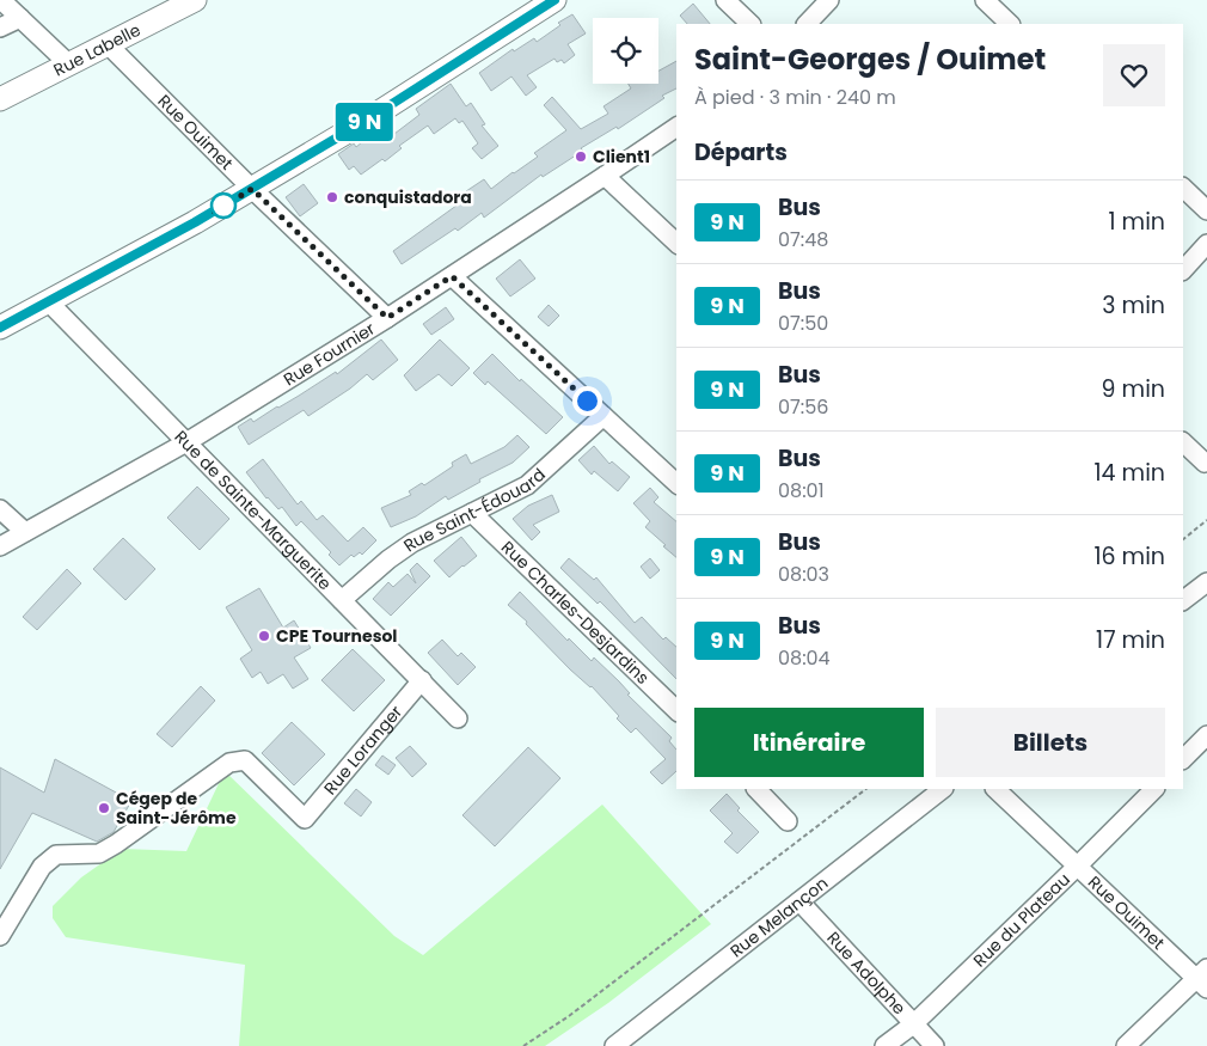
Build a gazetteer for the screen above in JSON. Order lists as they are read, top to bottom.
{
  "streets": {
    "main road": ["Rue Labelle"],
    "street": [
      "Rue Ouimet",
      "Rue Fournier",
      "Rue Saint-Édouard",
      "Rue de Sainte-Marguerite",
      "Rue Charles-Desjardins",
      "Rue Loranger",
      "Rue Melançon",
      "Rue du Plateau",
      "Rue Adolphe"
    ]
  },
  "crossings": [
    ["Rue Labelle", "Rue Ouimet"],
    ["Rue Ouimet", "Rue Fournier"],
    ["Rue Ouimet", "Rue du Plateau"],
    ["Rue Fournier", "Rue de Sainte-Marguerite"],
    ["Rue Saint-Édouard", "Rue de Sainte-Marguerite"],
    ["Rue Saint-Édouard", "Rue Charles-Desjardins"],
    ["Rue de Sainte-Marguerite", "Rue Loranger"],
    ["Rue Melançon", "Rue Adolphe"],
    ["Rue du Plateau", "Rue Adolphe"]
  ],
  "places": [
    "Client1",
    "conquistadora",
    "CPE Tournesol",
    "Cégep de Saint-Jérôme"
  ],
  "page": {
    "on_map": "9 N",
    "heading": [
      ["Saint-Georges / Ouimet", "À pied · 3 min · 240 m"],
      "Départs"
    ],
    "list": [
      {
        "mark": "9 N",
        "name": "Bus",
        "note": "07:48",
        "value": "1 min"
      },
      {
        "mark": "9 N",
        "name": "Bus",
        "note": "07:50",
        "value": "3 min"
      },
      {
        "mark": "9 N",
        "name": "Bus",
        "note": "07:56",
        "value": "9 min"
      },
      {
        "mark": "9 N",
        "name": "Bus",
        "note": "08:01",
        "value": "14 min"
      },
      {
        "mark": "9 N",
        "name": "Bus",
        "note": "08:03",
        "value": "16 min"
      },
      {
        "mark": "9 N",
        "name": "Bus",
        "note": "08:04",
        "value": "17 min"
      }
    ],
    "buttons": ["Itinéraire", "Billets"]
  }
}
